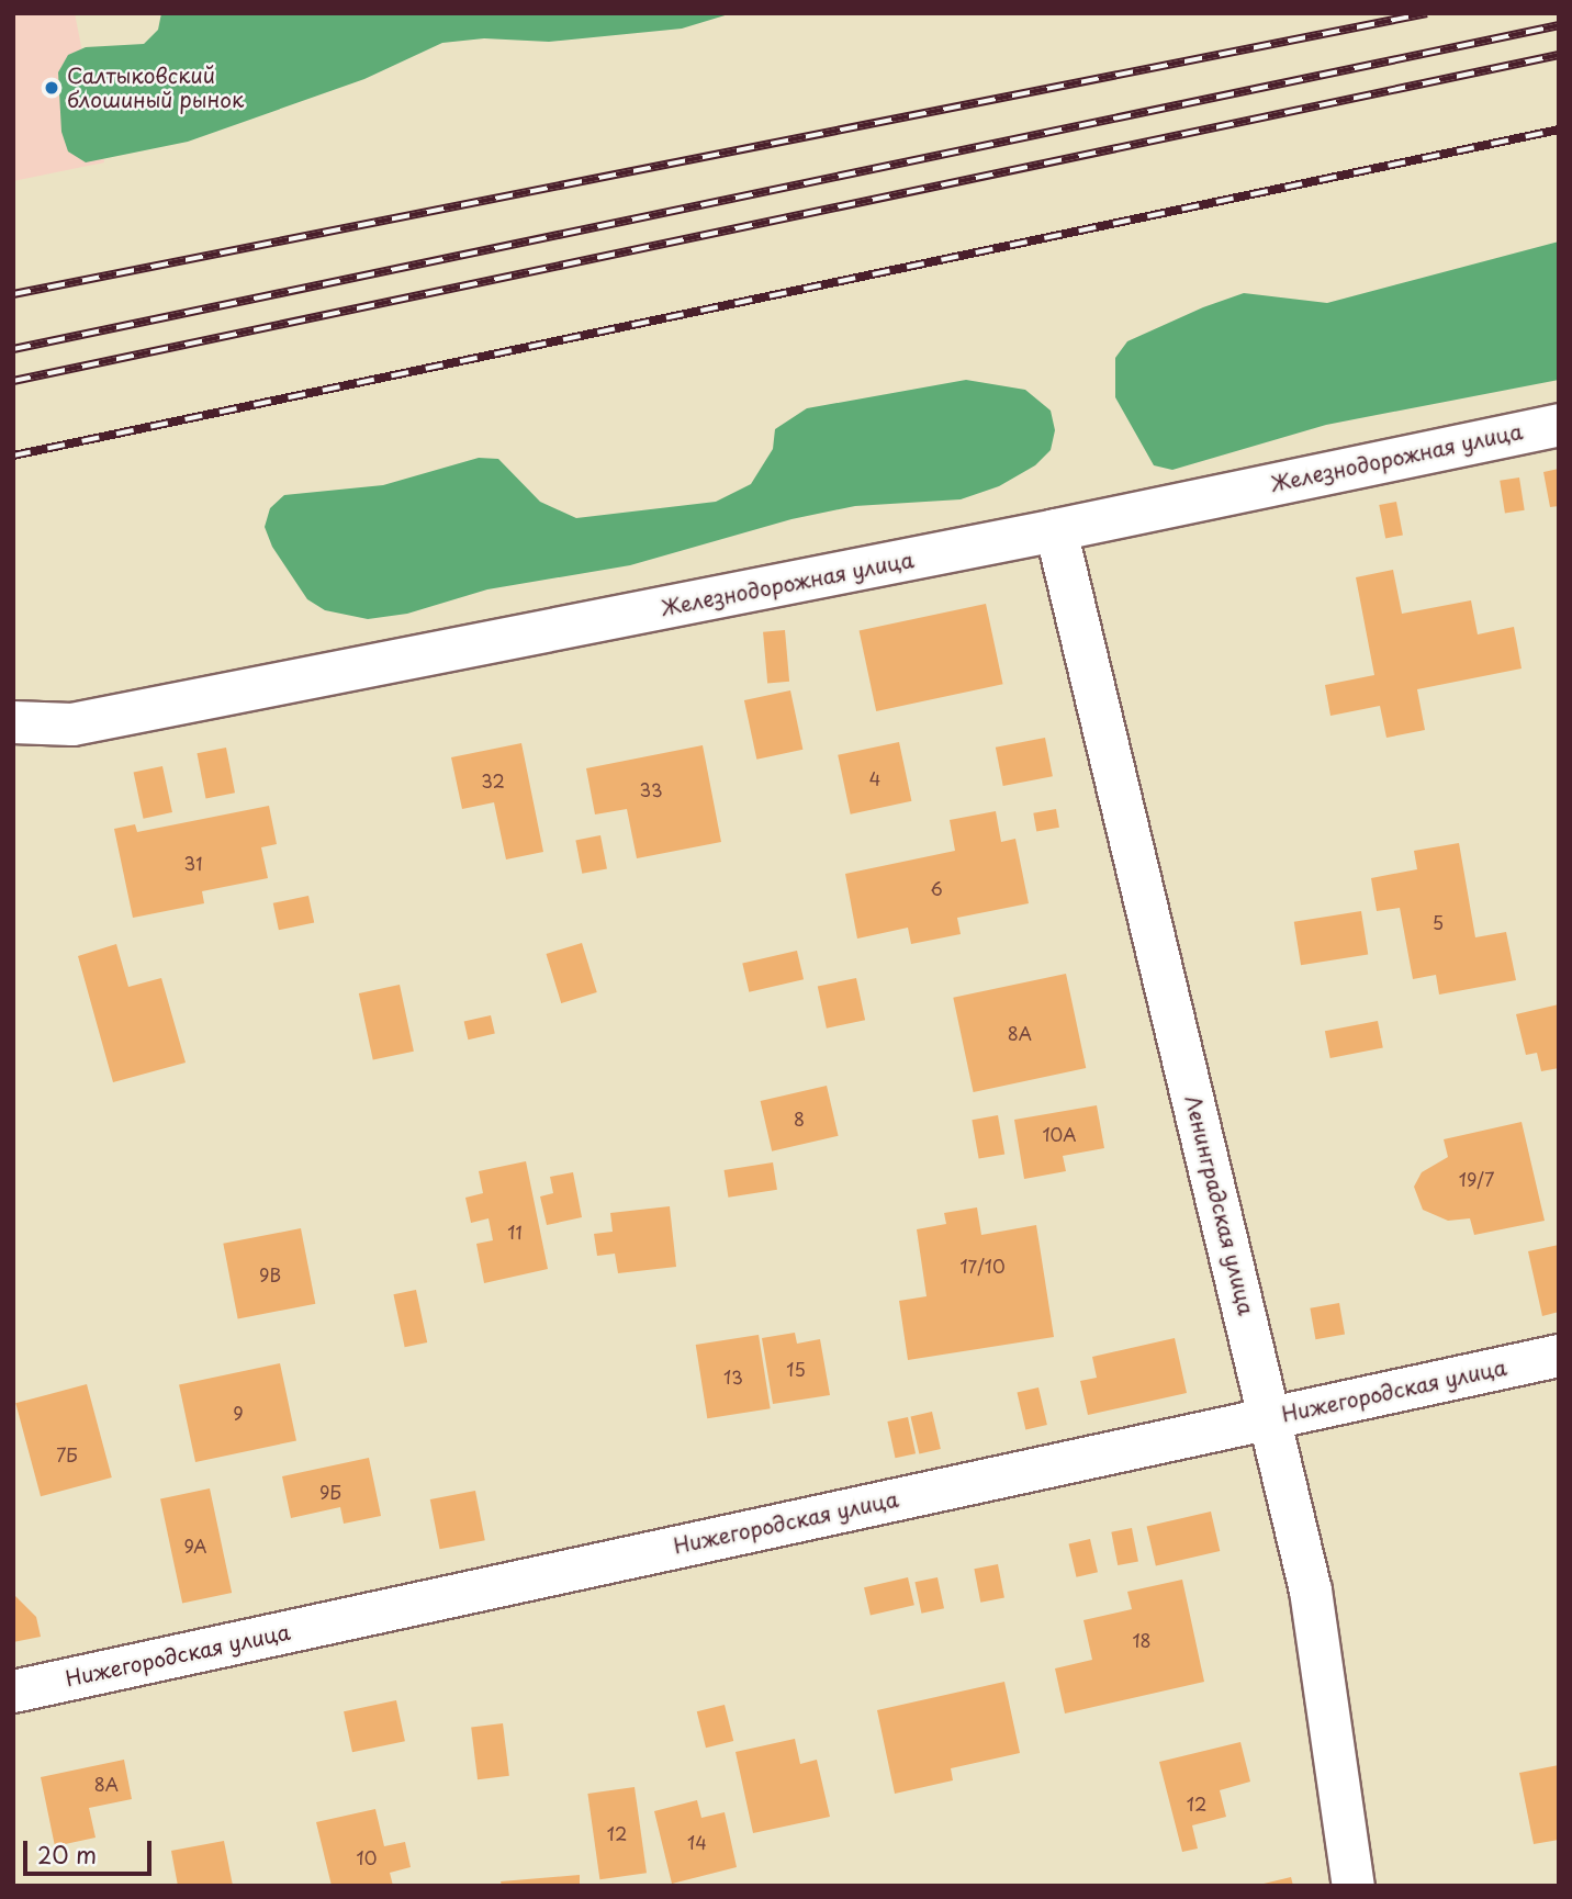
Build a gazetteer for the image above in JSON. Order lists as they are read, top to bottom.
{
  "streets": {
    "street": ["Железнодорожная улица", "Ленинградская улица", "Нижегородская улица"]
  },
  "crossings": [
    ["Железнодорожная улица", "Ленинградская улица"],
    ["Ленинградская улица", "Нижегородская улица"]
  ],
  "places": ["Салтыковский блошиный рынок"],
  "house_numbers": [
    "4",
    "32",
    "33",
    "31",
    "6",
    "5",
    "8А",
    "8",
    "10А",
    "19/7",
    "11",
    "17/10",
    "9В",
    "15",
    "13",
    "9",
    "7Б",
    "9Б",
    "9А",
    "18",
    "8А",
    "12",
    "12",
    "14",
    "10"
  ],
  "scale_bar": "20 m"
}
